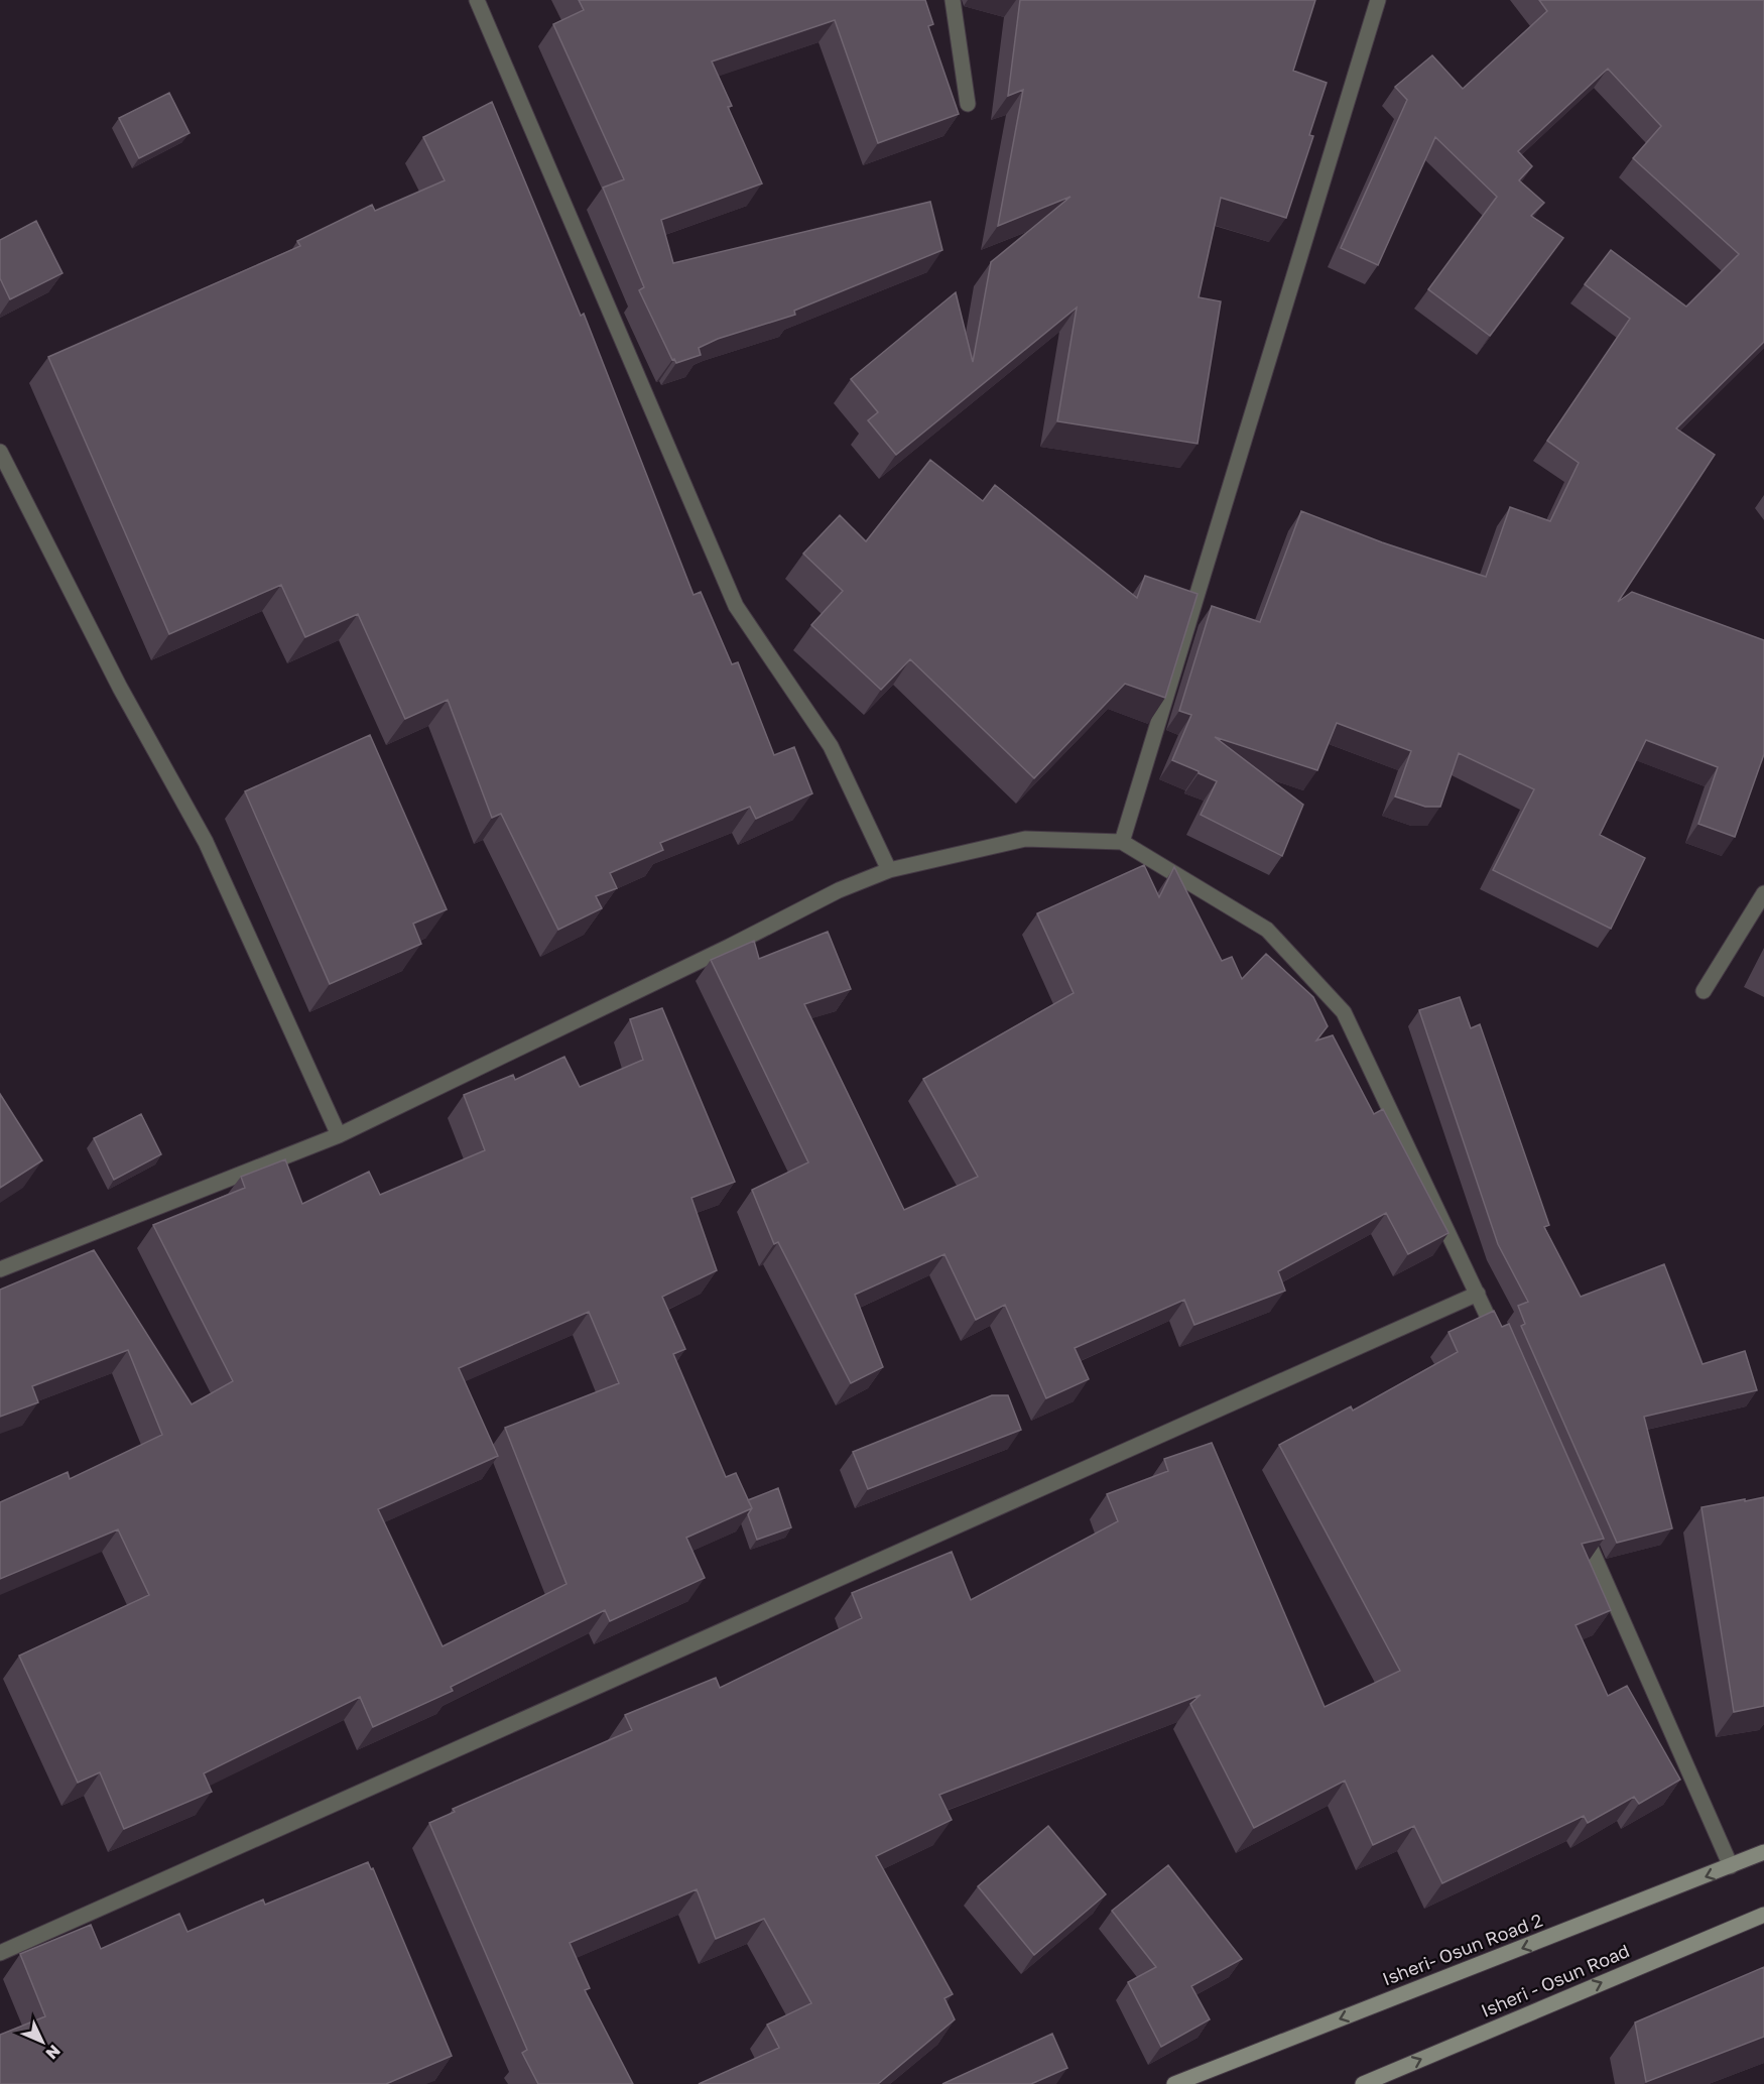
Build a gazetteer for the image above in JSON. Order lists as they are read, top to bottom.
{
  "streets": {
    "main road": ["Isheri- Osun Road 2", "Isheri - Osun Road"]
  },
  "one_way": ["Isheri- Osun Road 2", "Isheri - Osun Road"],
  "north": "bottom right"
}
